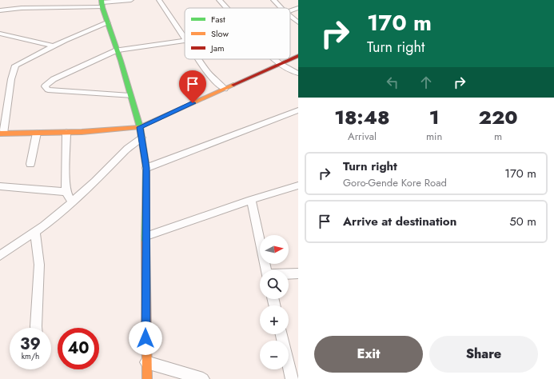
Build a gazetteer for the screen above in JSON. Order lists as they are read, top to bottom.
{
  "legend": ["Fast", "Slow", "Jam"],
  "north": "right",
  "page": {
    "turn": ["170 m", "Turn right"],
    "eta": [
      "18:48",
      "Arrival",
      "1",
      "min",
      "220",
      "m"
    ],
    "list": [
      {
        "name": "Turn right",
        "note": "Goro-Gende Kore Road",
        "value": "170 m"
      },
      {
        "name": "Arrive at destination",
        "value": "50 m"
      }
    ],
    "map_buttons": ["+", "−"],
    "speed": "39 km/h",
    "limit": "40",
    "buttons": ["Exit", "Share"]
  }
}
